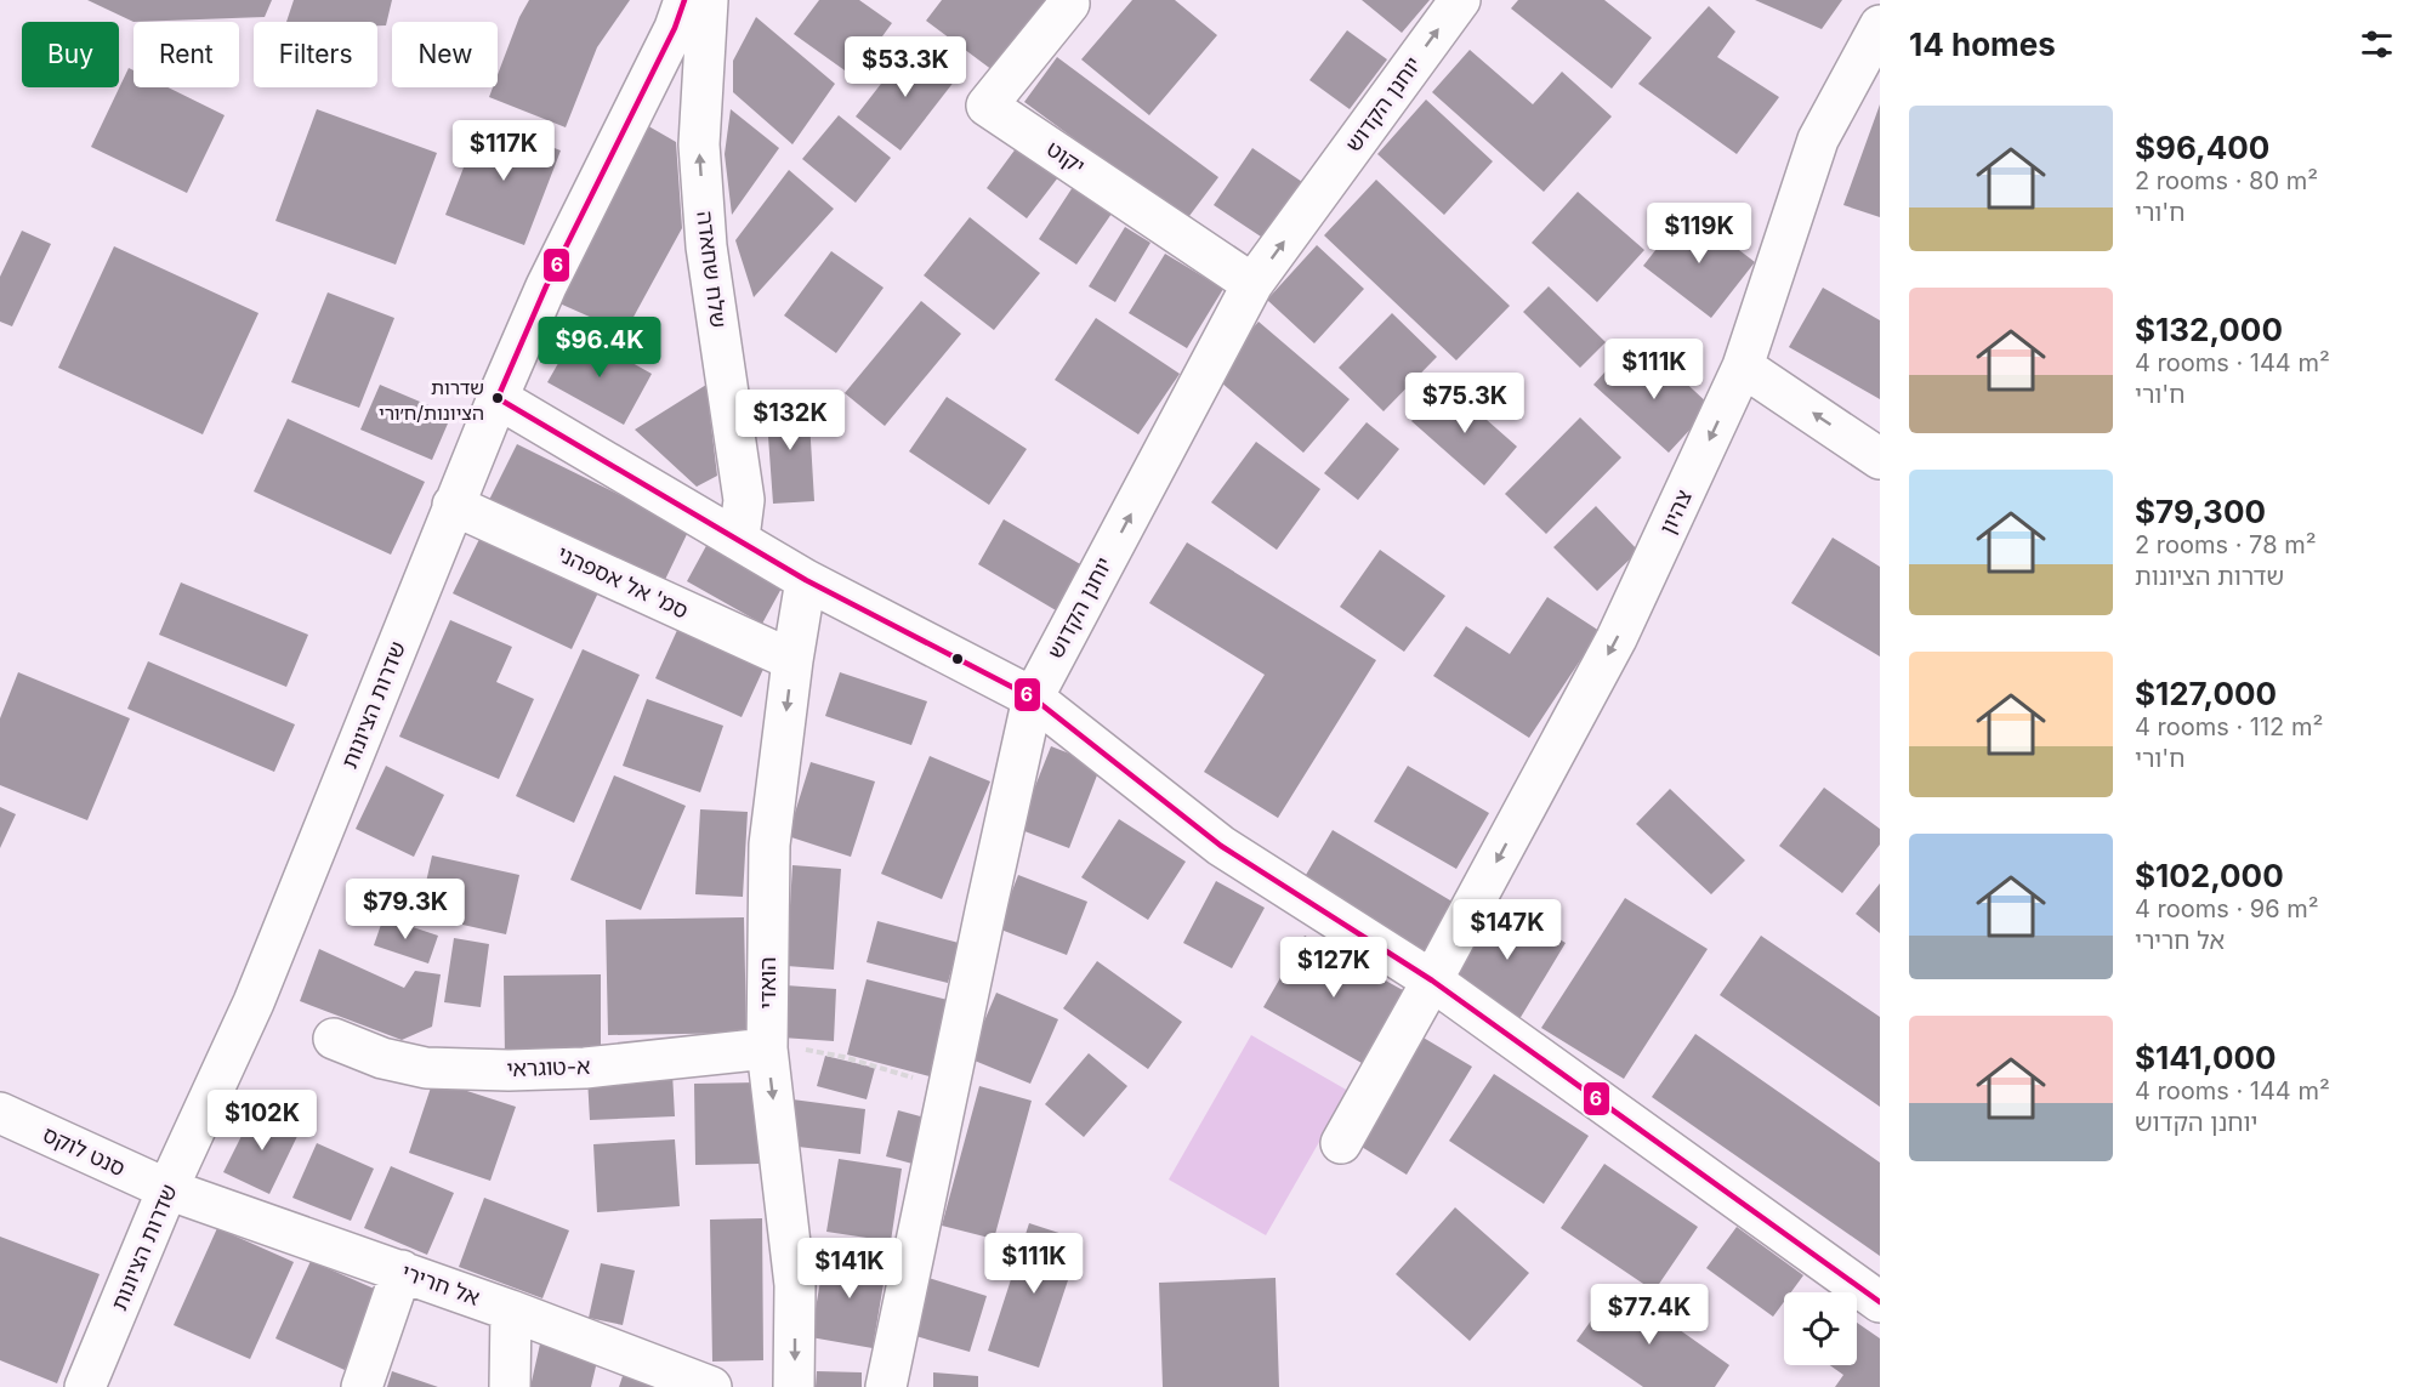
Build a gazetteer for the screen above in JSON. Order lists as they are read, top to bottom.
{
  "streets": {
    "street": [
      "יוחנן הקדוש",
      "יקוט",
      "שלח שחאדה",
      "צהיון",
      "סמ' אל אספהני",
      "שדרות הציונות",
      "הואדי",
      "א-טוגראי",
      "סנט לוקס",
      "אל חרירי"
    ]
  },
  "crossings": [
    ["יוחנן הקדוש", "יקוט"],
    ["סמ' אל אספהני", "שדרות הציונות"],
    ["סמ' אל אספהני", "הואדי"],
    ["שדרות הציונות", "סנט לוקס"],
    ["שדרות הציונות", "אל חרירי"],
    ["הואדי", "א-טוגראי"],
    ["סנט לוקס", "אל חרירי"]
  ],
  "one_way": [
    "יוחנן הקדוש",
    "שלח שחאדה",
    "צהיון",
    "הואדי"
  ],
  "places": ["שדרות הציונות/ח׳ורי"],
  "lines": ["transit line 6"],
  "page": {
    "heading": "14 homes",
    "chip": [
      "Buy",
      "Rent",
      "Filters",
      "New"
    ],
    "price": [
      "$53.3K",
      "$117K",
      "$119K",
      "$96.4K",
      "$111K",
      "$75.3K",
      "$132K",
      "$79.3K",
      "$147K",
      "$127K",
      "$102K",
      "$111K",
      "$141K",
      "$77.4K"
    ],
    "list": [
      {
        "name": "$96,400",
        "note": "2 rooms · 80 m² · ח'ורי"
      },
      {
        "name": "$132,000",
        "note": "4 rooms · 144 m² · ח'ורי"
      },
      {
        "name": "$79,300",
        "note": "2 rooms · 78 m² · שדרות הציונות"
      },
      {
        "name": "$127,000",
        "note": "4 rooms · 112 m² · ח'ורי"
      },
      {
        "name": "$102,000",
        "note": "4 rooms · 96 m² · אל חרירי"
      },
      {
        "name": "$141,000",
        "note": "4 rooms · 144 m² · יוחנן הקדוש"
      }
    ]
  }
}
